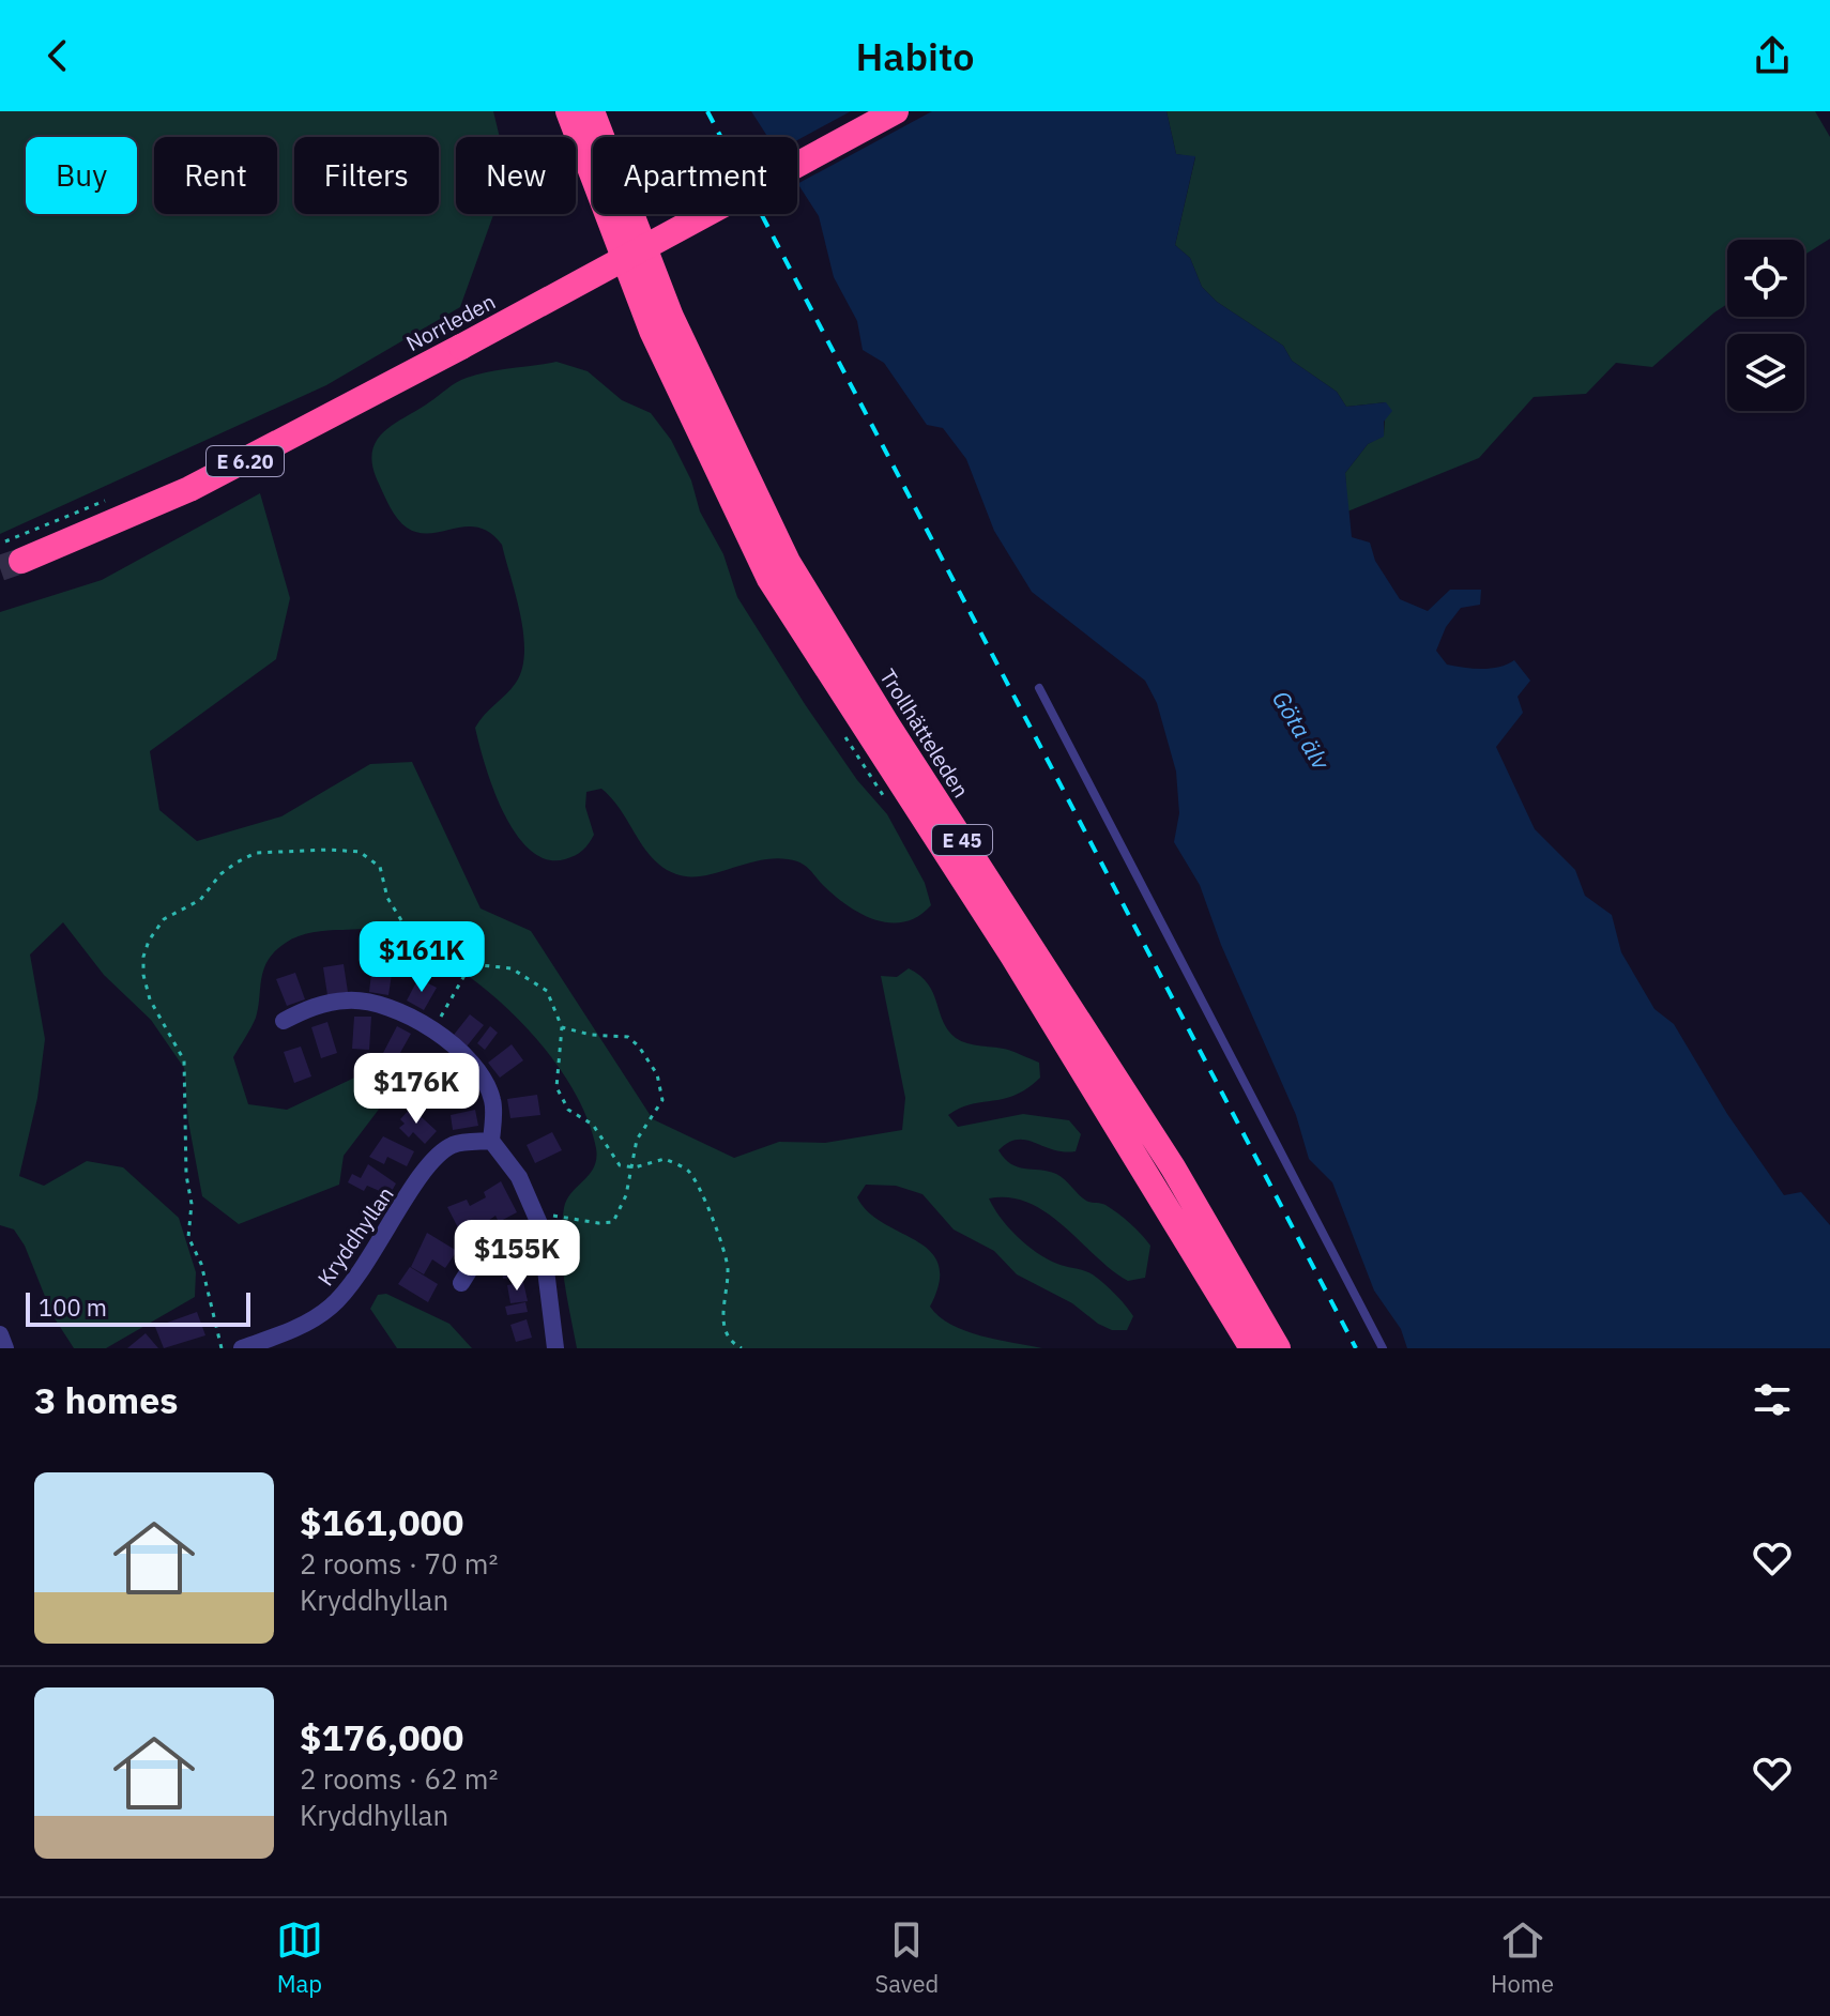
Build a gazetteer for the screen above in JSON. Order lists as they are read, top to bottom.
{
  "streets": {
    "highway": [
      "Norrleden",
      "E 6.20",
      "Trollhätteleden",
      "E 45"
    ],
    "street": ["Kryddhyllan"]
  },
  "water": ["Göta älv"],
  "scale_bar": "100 m",
  "page": {
    "header": "Habito",
    "chip": [
      "Buy",
      "Rent",
      "Filters",
      "New",
      "Apartment"
    ],
    "price": ["$161K", "$176K", "$155K"],
    "scale": "100 m",
    "heading": "3 homes",
    "list": [
      {
        "name": "$161,000",
        "note": "2 rooms · 70 m² · Kryddhyllan"
      },
      {
        "name": "$176,000",
        "note": "2 rooms · 62 m² · Kryddhyllan"
      }
    ],
    "tabs": ["Map", "Saved", "Home"]
  }
}
